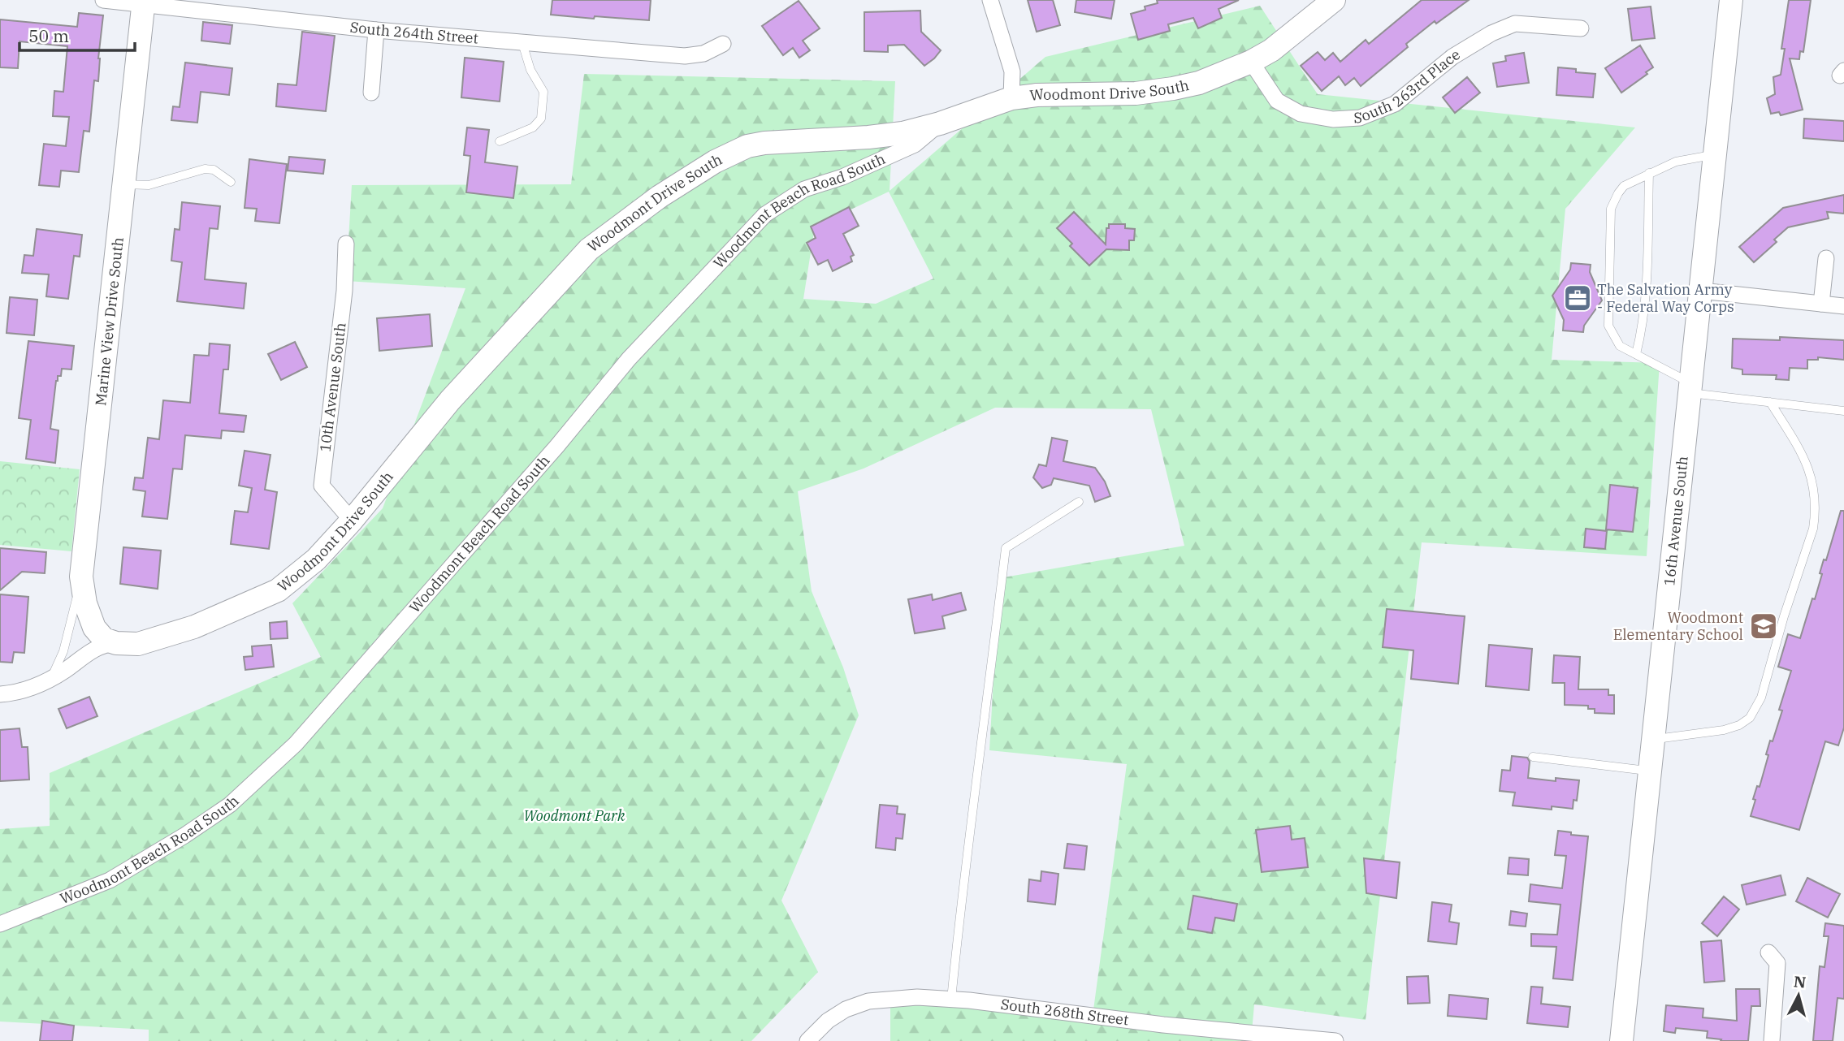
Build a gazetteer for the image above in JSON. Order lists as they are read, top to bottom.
{
  "streets": {
    "main road": ["Woodmont Drive South", "Marine View Drive South", "16th Avenue South"],
    "street": [
      "South 264th Street",
      "South 263rd Place",
      "Woodmont Beach Road South",
      "10th Avenue South",
      "South 268th Street"
    ]
  },
  "crossings": [
    ["South 264th Street", "Marine View Drive South"],
    ["South 263rd Place", "Woodmont Drive South"],
    ["Woodmont Drive South", "Woodmont Beach Road South"],
    ["Woodmont Drive South", "Marine View Drive South"],
    ["Woodmont Drive South", "10th Avenue South"]
  ],
  "parks": ["Woodmont Park"],
  "places": {
    "office": ["The Salvation Army - Federal Way Corps"],
    "school or university": ["Woodmont Elementary School"]
  },
  "scale_bar": "50 m",
  "north": "top"
}
